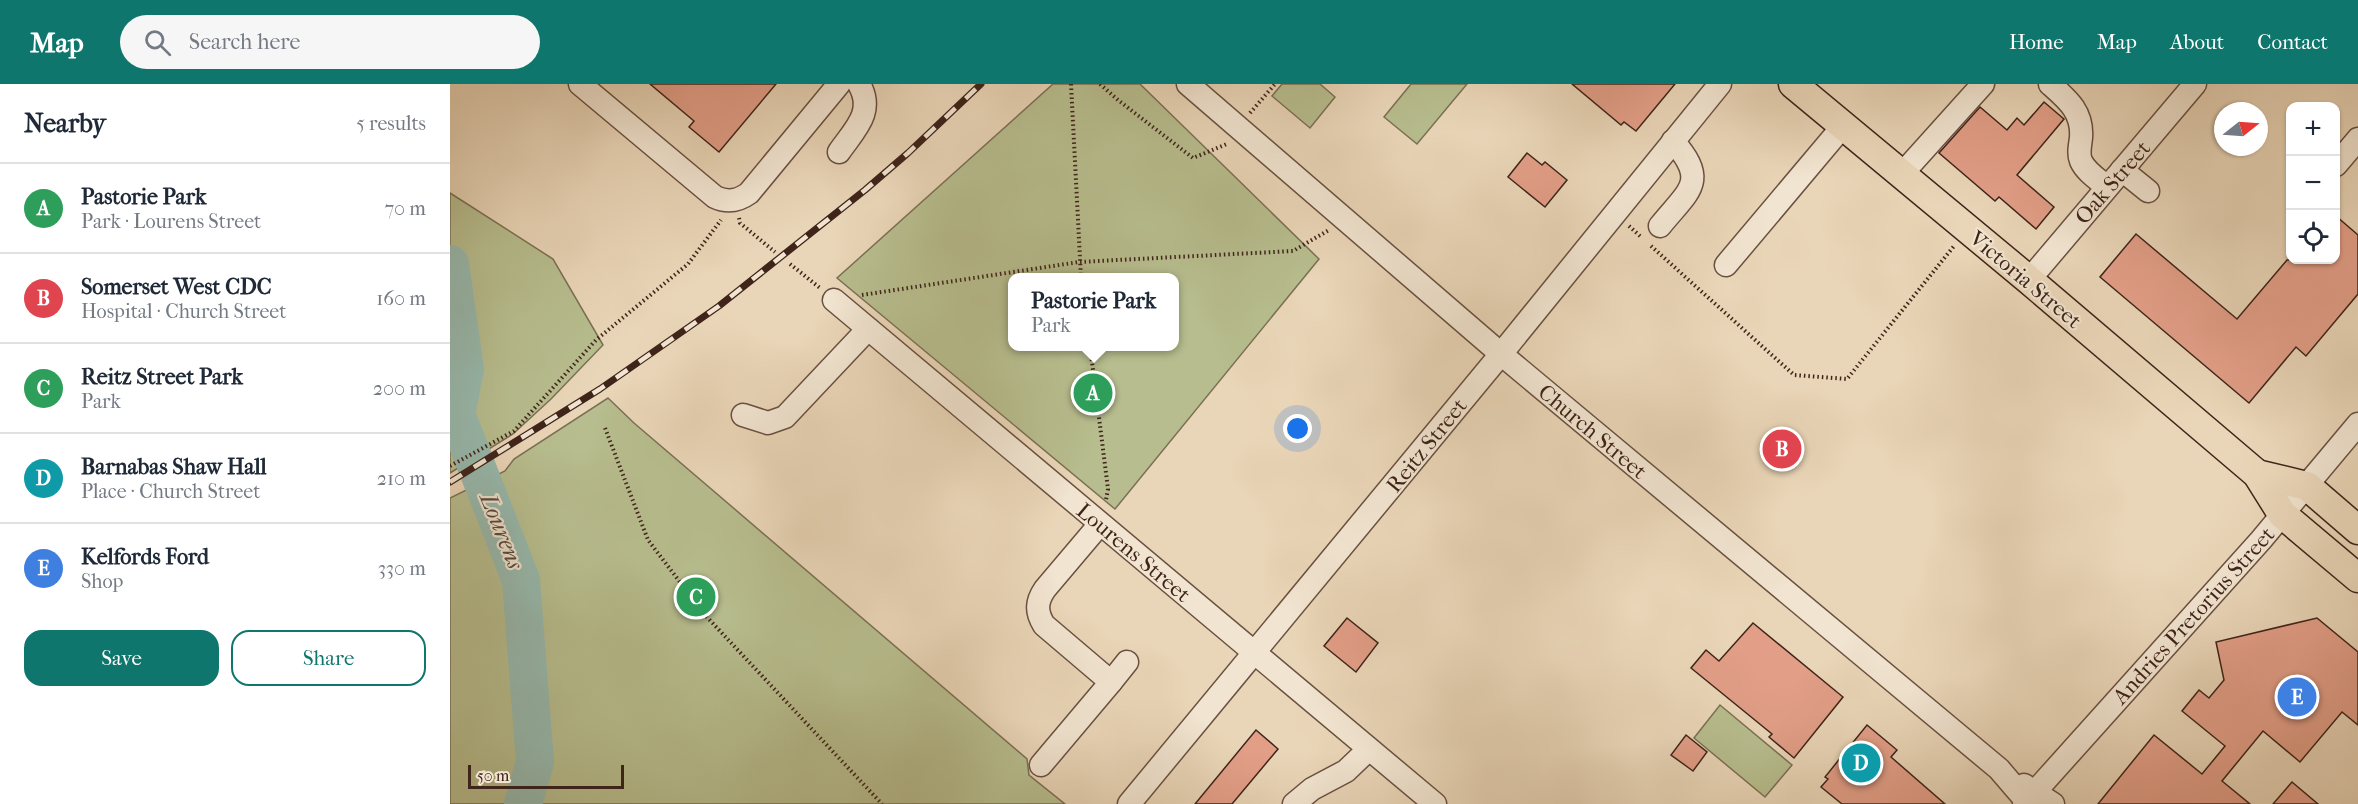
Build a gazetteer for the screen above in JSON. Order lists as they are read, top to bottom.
{
  "streets": {
    "main road": ["Victoria Street"],
    "street": [
      "Oak Street",
      "Church Street",
      "Reitz Street",
      "Lourens Street",
      "Andries Pretorius Street"
    ]
  },
  "crossings": [
    ["Oak Street", "Victoria Street"],
    ["Victoria Street", "Andries Pretorius Street"],
    ["Church Street", "Reitz Street"],
    ["Church Street", "Andries Pretorius Street"],
    ["Reitz Street", "Lourens Street"]
  ],
  "water": ["Lourens"],
  "scale_bar": "50 m",
  "north": "right",
  "page": {
    "header": "Map",
    "search": "Search here",
    "nav": [
      "Home",
      "Map",
      "About",
      "Contact"
    ],
    "heading": ["Nearby", "5 results"],
    "map_buttons": ["+", "−"],
    "list": [
      {
        "mark": "A",
        "name": "Pastorie Park",
        "note": "Park · Lourens Street",
        "value": "70 m"
      },
      {
        "mark": "B",
        "name": "Somerset West CDC",
        "note": "Hospital · Church Street",
        "value": "160 m"
      },
      {
        "mark": "C",
        "name": "Reitz Street Park",
        "note": "Park",
        "value": "200 m"
      },
      {
        "mark": "D",
        "name": "Barnabas Shaw Hall",
        "note": "Place · Church Street",
        "value": "210 m"
      },
      {
        "mark": "E",
        "name": "Kelfords Ford",
        "note": "Shop",
        "value": "330 m"
      }
    ],
    "popup": ["Pastorie Park", "Park"],
    "pins": [
      "A",
      "B",
      "C",
      "E",
      "D"
    ],
    "buttons": ["Save", "Share"],
    "scale": "50 m"
  }
}
